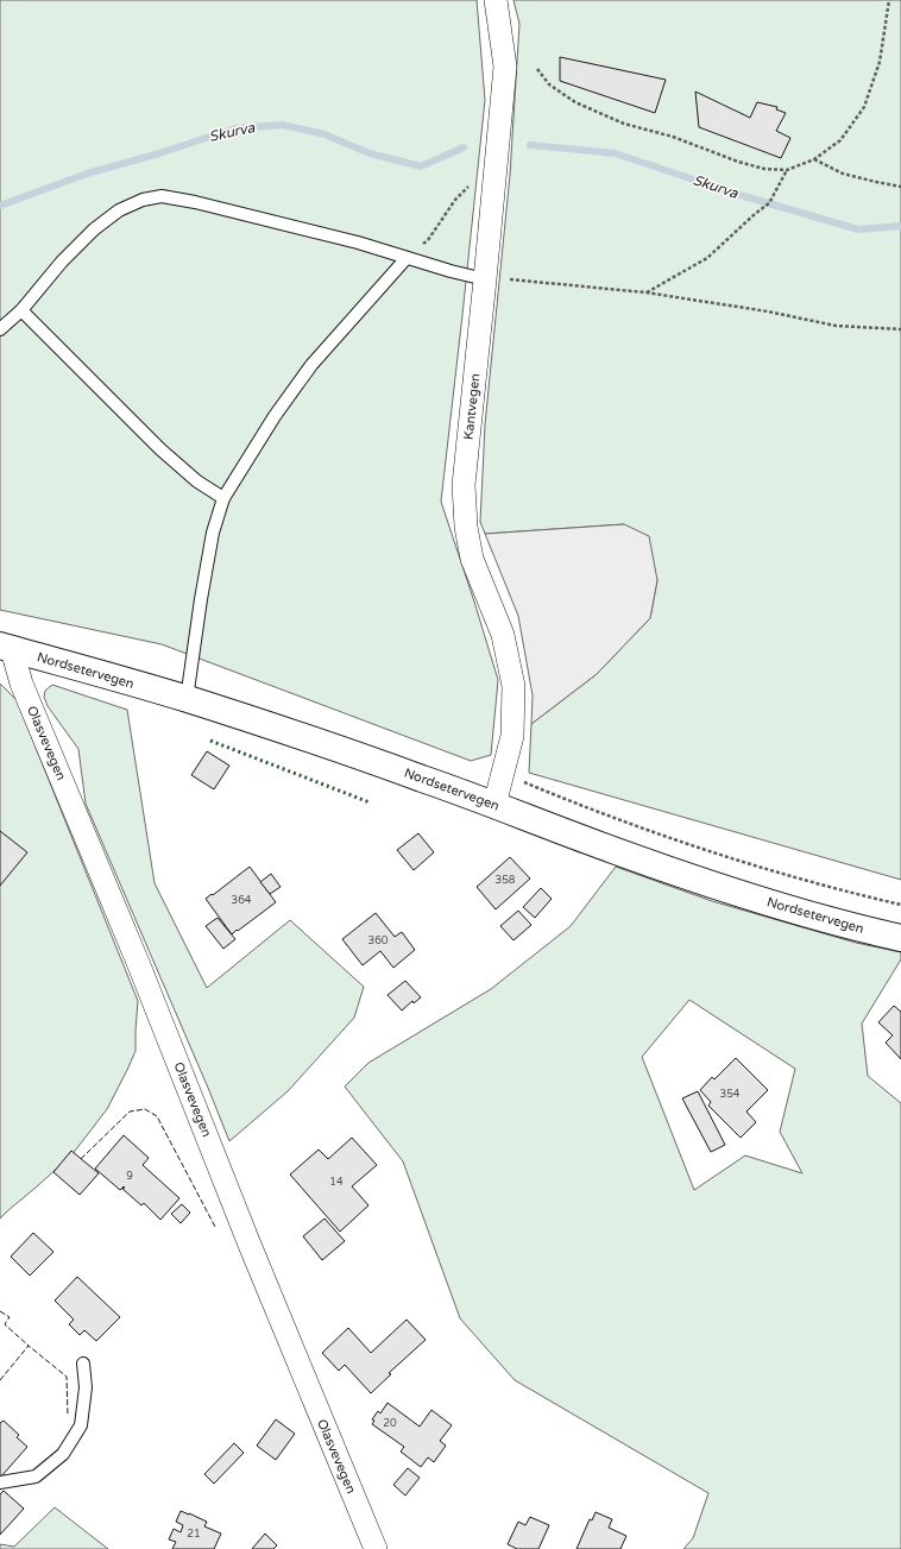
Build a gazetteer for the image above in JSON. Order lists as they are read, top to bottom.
{
  "streets": {
    "main road": ["Nordsetervegen"],
    "street": ["Kantvegen", "Olasvevegen"]
  },
  "crossings": [
    ["Kantvegen", "Nordsetervegen"],
    ["Nordsetervegen", "Olasvevegen"]
  ],
  "water": ["Skurva"],
  "house_numbers": [
    "358",
    "364",
    "360",
    "354",
    "9",
    "14",
    "20",
    "21"
  ]
}
